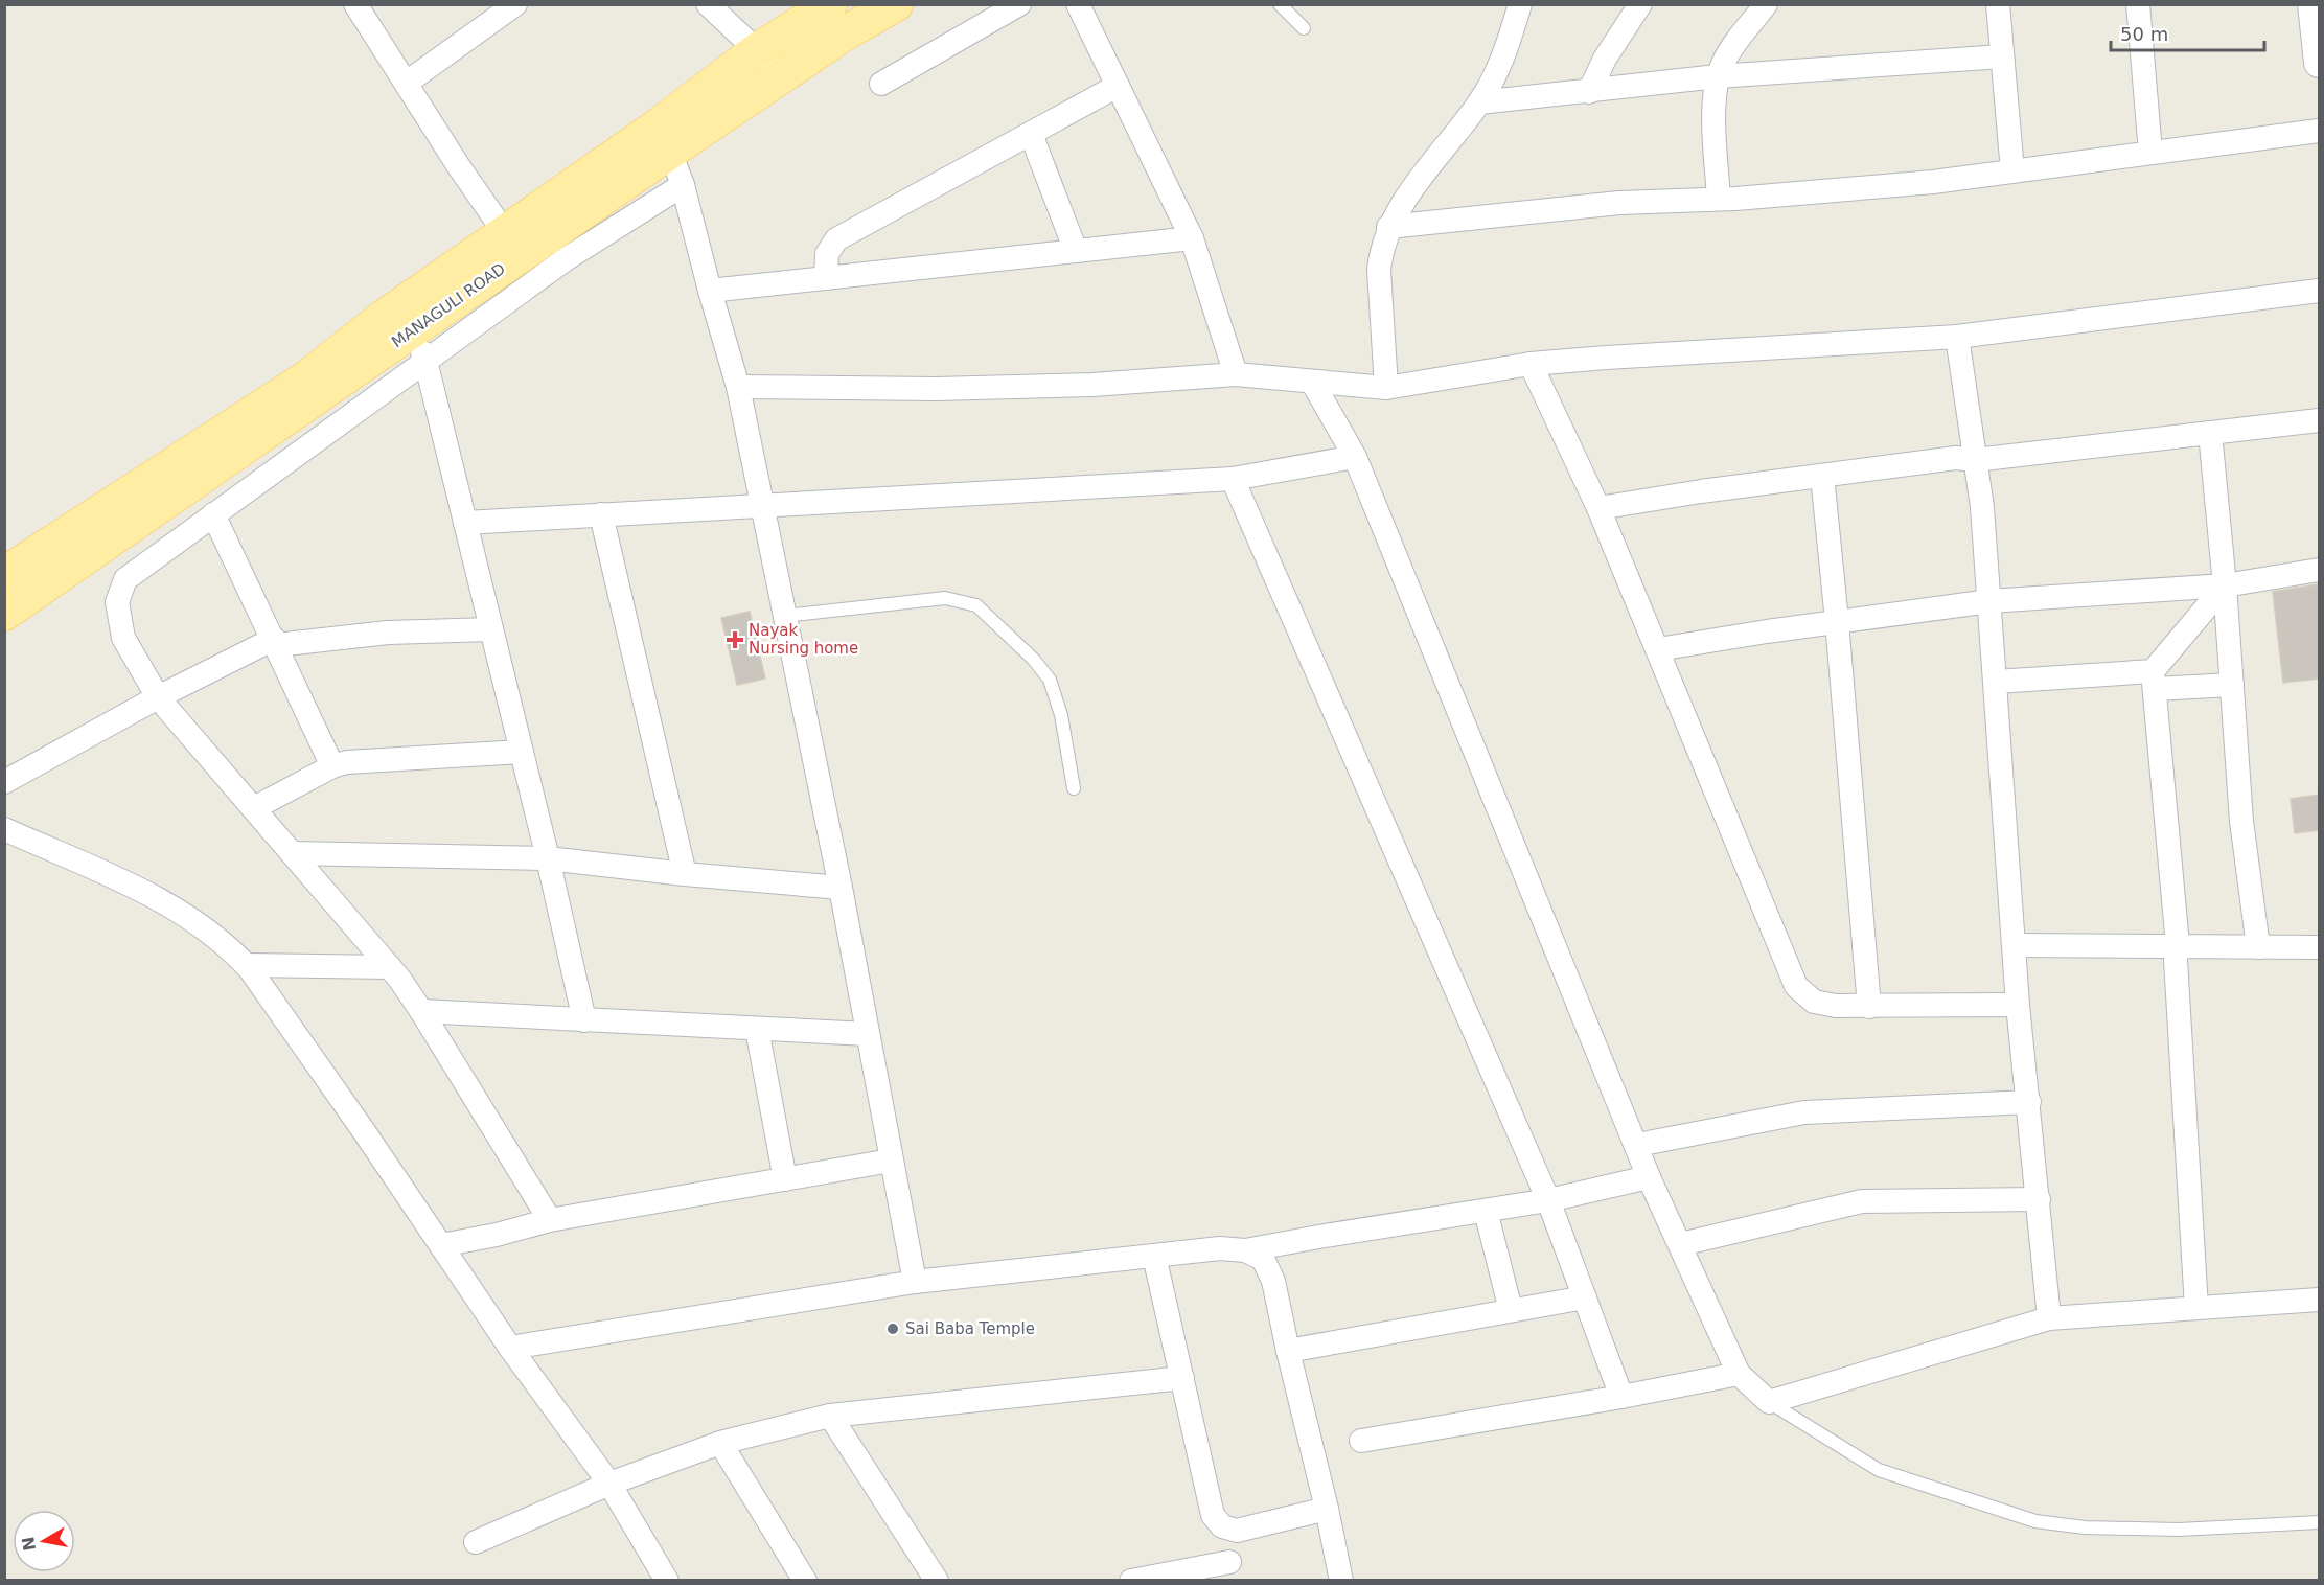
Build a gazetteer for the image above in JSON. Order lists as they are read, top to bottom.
{
  "streets": {
    "main road": ["MANAGULI ROAD"]
  },
  "places": {
    "health": ["Nayak Nursing home"],
    "other": ["Sai Baba Temple"]
  },
  "scale_bar": "50 m",
  "north": "left"
}
